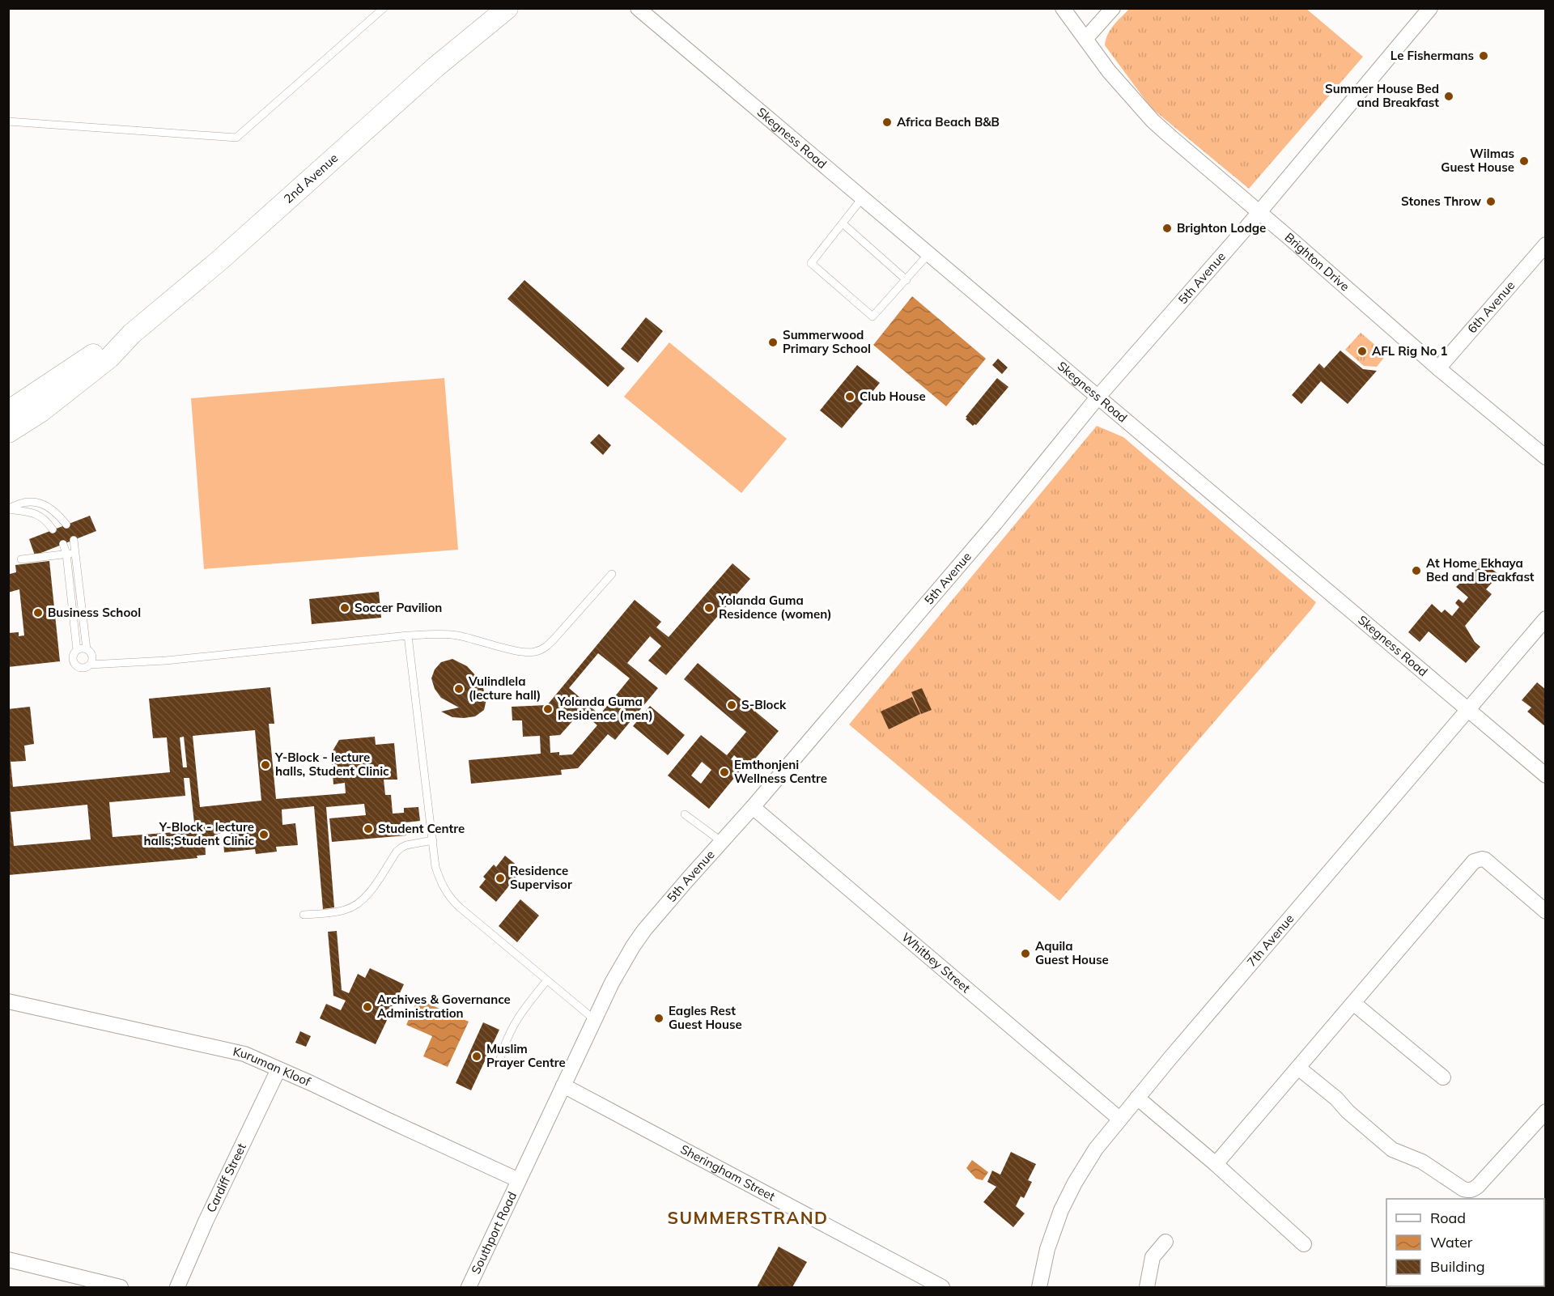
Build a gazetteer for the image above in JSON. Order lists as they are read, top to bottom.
{
  "streets": {
    "street": [
      "Skegness Road",
      "2nd Avenue",
      "Brighton Drive",
      "5th Avenue",
      "6th Avenue",
      "7th Avenue",
      "Whitbey Street",
      "Kuruman Kloof",
      "Sheringham Street",
      "Cardiff Street",
      "Southport Road"
    ]
  },
  "crossings": [
    ["Skegness Road", "5th Avenue"],
    ["Skegness Road", "7th Avenue"],
    ["Brighton Drive", "5th Avenue"],
    ["Brighton Drive", "6th Avenue"],
    ["5th Avenue", "Whitbey Street"],
    ["5th Avenue", "Kuruman Kloof"],
    ["5th Avenue", "Sheringham Street"],
    ["5th Avenue", "Southport Road"],
    ["7th Avenue", "Whitbey Street"],
    ["Kuruman Kloof", "Cardiff Street"],
    ["Kuruman Kloof", "Southport Road"]
  ],
  "districts": ["SUMMERSTRAND"],
  "places": [
    "Le Fishermans",
    "Summer House Bed and Breakfast",
    "Africa Beach B&B",
    "Wilmas Guest House",
    "Stones Throw",
    "Brighton Lodge",
    "Summerwood Primary School",
    "AFL Rig No 1",
    "Club House",
    "At Home Ekhaya Bed and Breakfast",
    "Soccer Pavilion",
    "Yolanda Guma Residence (women)",
    "Business School",
    "Vulindlela (lecture hall)",
    "S-Block",
    "Yolanda Guma Residence (men)",
    "Y-Block - lecture halls, Student Clinic",
    "Emthonjeni Wellness Centre",
    "Student Centre",
    "Y-Block - lecture halls;Student Clinic",
    "Residence Supervisor",
    "Aquila Guest House",
    "Archives & Governance Administration",
    "Eagles Rest Guest House",
    "Muslim Prayer Centre"
  ],
  "legend": ["Road", "Water", "Building"]
}
